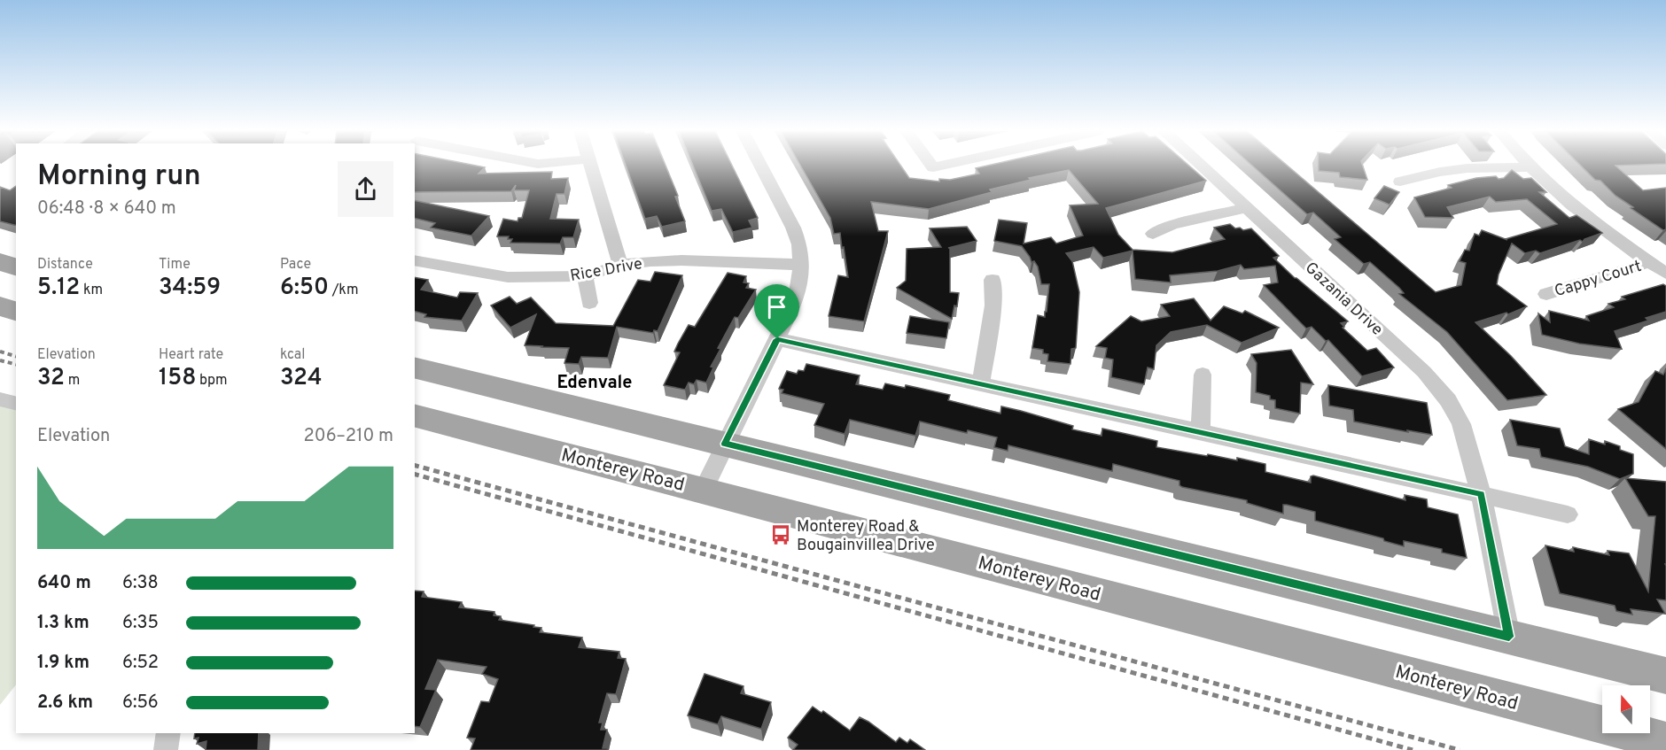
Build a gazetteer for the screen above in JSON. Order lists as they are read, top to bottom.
{
  "streets": {
    "main road": ["Monterey Road"],
    "street": ["Rice Drive", "Cappy Court", "Gazania Drive"]
  },
  "districts": ["Edenvale"],
  "places": {
    "bus stop": ["Monterey Road & Bougainvillea Drive"]
  },
  "north": "top",
  "page": {
    "heading": ["Morning run", "06:48 · 8 × 640 m"],
    "stats": [
      ["Distance", "5.12 km"],
      ["Time", "34:59"],
      ["Pace", "6:50 /km"],
      ["Elevation", "32 m"],
      ["Heart rate", "158 bpm"],
      ["kcal", "324"]
    ],
    "chart": ["Elevation", "206–210 m"],
    "list": [
      {
        "name": "640 m",
        "note": "6:38"
      },
      {
        "name": "1.3 km",
        "note": "6:35"
      },
      {
        "name": "1.9 km",
        "note": "6:52"
      },
      {
        "name": "2.6 km",
        "note": "6:56"
      }
    ]
  }
}
